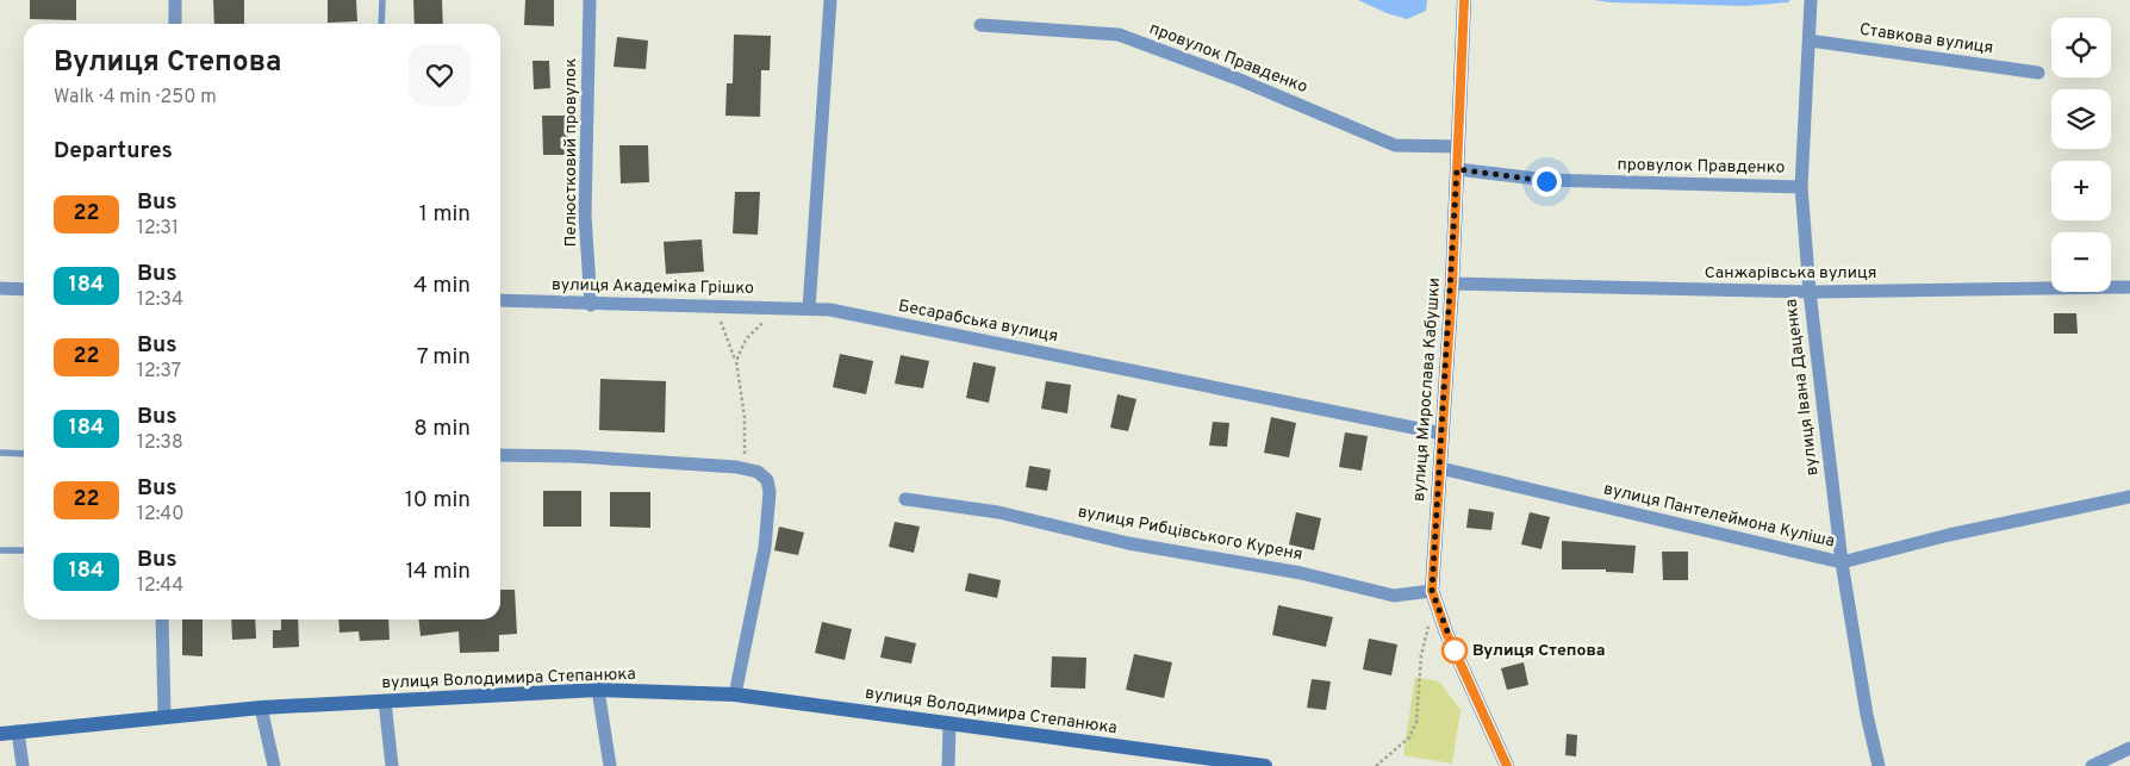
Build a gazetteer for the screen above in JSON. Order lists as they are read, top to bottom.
{
  "streets": {
    "street": [
      "Ставкова вулиця",
      "провулок Правденко",
      "Пелюстковий провулок",
      "Санжарівська вулиця",
      "вулиця Академіка Грішко",
      "Бесарабська вулиця",
      "вулиця Івана Даценка",
      "вулиця Мирослава Кабушки",
      "вулиця Пантелеймона Куліша",
      "вулиця Рибцівського Куреня",
      "вулиця Володимира Степанюка"
    ]
  },
  "crossings": [
    ["Ставкова вулиця", "вулиця Івана Даценка"],
    ["провулок Правденко", "вулиця Івана Даценка"],
    ["провулок Правденко", "вулиця Мирослава Кабушки"],
    ["Пелюстковий провулок", "вулиця Академіка Грішко"],
    ["Санжарівська вулиця", "вулиця Івана Даценка"],
    ["Санжарівська вулиця", "вулиця Мирослава Кабушки"],
    ["вулиця Академіка Грішко", "Бесарабська вулиця"],
    ["Бесарабська вулиця", "вулиця Мирослава Кабушки"],
    ["вулиця Івана Даценка", "вулиця Пантелеймона Куліша"],
    ["вулиця Мирослава Кабушки", "вулиця Пантелеймона Куліша"],
    ["вулиця Мирослава Кабушки", "вулиця Рибцівського Куреня"]
  ],
  "places": ["Вулиця Степова"],
  "lines": ["bus line 22"],
  "page": {
    "map_buttons": ["+", "−"],
    "heading": [
      ["Вулиця Степова", "Walk · 4 min · 250 m"],
      "Departures"
    ],
    "list": [
      {
        "mark": "22",
        "name": "Bus",
        "note": "12:31",
        "value": "1 min"
      },
      {
        "mark": "184",
        "name": "Bus",
        "note": "12:34",
        "value": "4 min"
      },
      {
        "mark": "22",
        "name": "Bus",
        "note": "12:37",
        "value": "7 min"
      },
      {
        "mark": "184",
        "name": "Bus",
        "note": "12:38",
        "value": "8 min"
      },
      {
        "mark": "22",
        "name": "Bus",
        "note": "12:40",
        "value": "10 min"
      },
      {
        "mark": "184",
        "name": "Bus",
        "note": "12:44",
        "value": "14 min"
      }
    ]
  }
}
